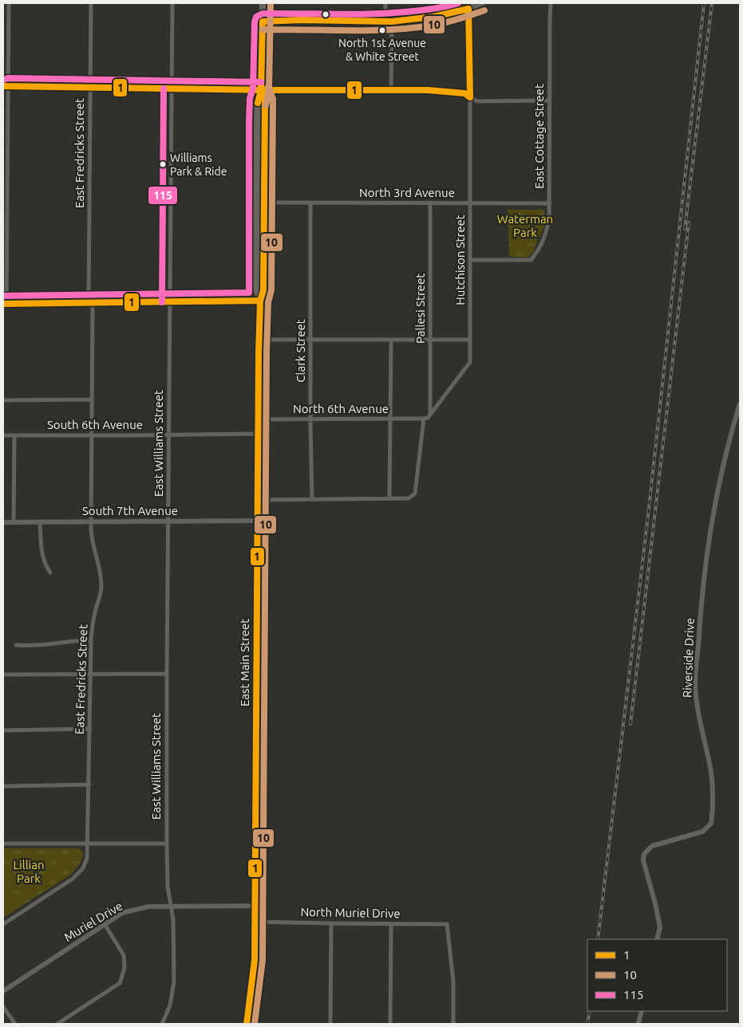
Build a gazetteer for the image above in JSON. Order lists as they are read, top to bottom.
{
  "streets": {
    "main road": ["East Main Street"],
    "street": [
      "East Cottage Street",
      "East Fredricks Street",
      "North 3rd Avenue",
      "Hutchison Street",
      "Pallesi Street",
      "Clark Street",
      "North 6th Avenue",
      "South 6th Avenue",
      "East Williams Street",
      "South 7th Avenue",
      "Riverside Drive",
      "North Muriel Drive",
      "Muriel Drive"
    ]
  },
  "crossings": [
    ["East Cottage Street", "North 3rd Avenue"],
    ["East Cottage Street", "Hutchison Street"],
    ["East Fredricks Street", "South 6th Avenue"],
    ["East Fredricks Street", "South 7th Avenue"],
    ["North 3rd Avenue", "Hutchison Street"],
    ["North 3rd Avenue", "Pallesi Street"],
    ["North 3rd Avenue", "Clark Street"],
    ["North 3rd Avenue", "East Main Street"],
    ["Hutchison Street", "Pallesi Street"],
    ["Hutchison Street", "North 6th Avenue"],
    ["Clark Street", "North 6th Avenue"],
    ["North 6th Avenue", "East Main Street"],
    ["South 6th Avenue", "East Williams Street"],
    ["South 6th Avenue", "East Main Street"],
    ["East Williams Street", "South 7th Avenue"],
    ["East Williams Street", "Muriel Drive"],
    ["South 7th Avenue", "East Main Street"],
    ["East Main Street", "North Muriel Drive"],
    ["East Main Street", "Muriel Drive"]
  ],
  "parks": ["Waterman Park", "Lillian Park"],
  "places": ["North 1st Avenue & White Street", "Williams Park & Ride"],
  "lines": ["transit line 10", "transit line 115", "transit line 1"],
  "legend": ["1", "10", "115"]
}
